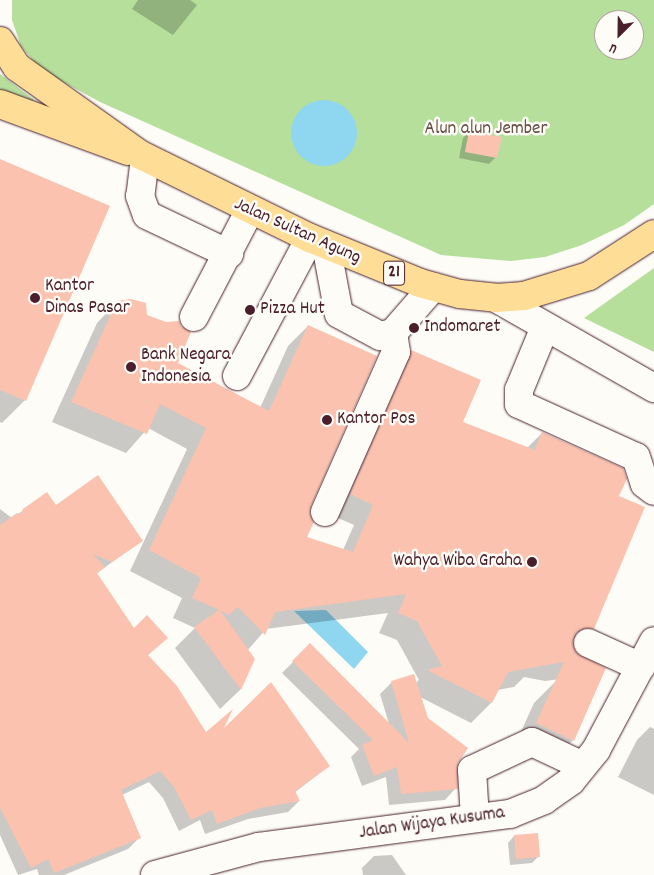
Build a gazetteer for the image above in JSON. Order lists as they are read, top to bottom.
{
  "streets": {
    "main road": ["Jalan Sultan Agung", "21"],
    "street": ["Jalan Wijaya Kusuma"]
  },
  "crossings": [
    ["Jalan Sultan Agung", "21"]
  ],
  "parks": ["Alun alun Jember"],
  "places": [
    "Kantor Dinas Pasar",
    "Pizza Hut",
    "Indomaret",
    "Bank Negara Indonesia",
    "Kantor Pos",
    "Wahya Wiba Graha"
  ],
  "north": "bottom left"
}
